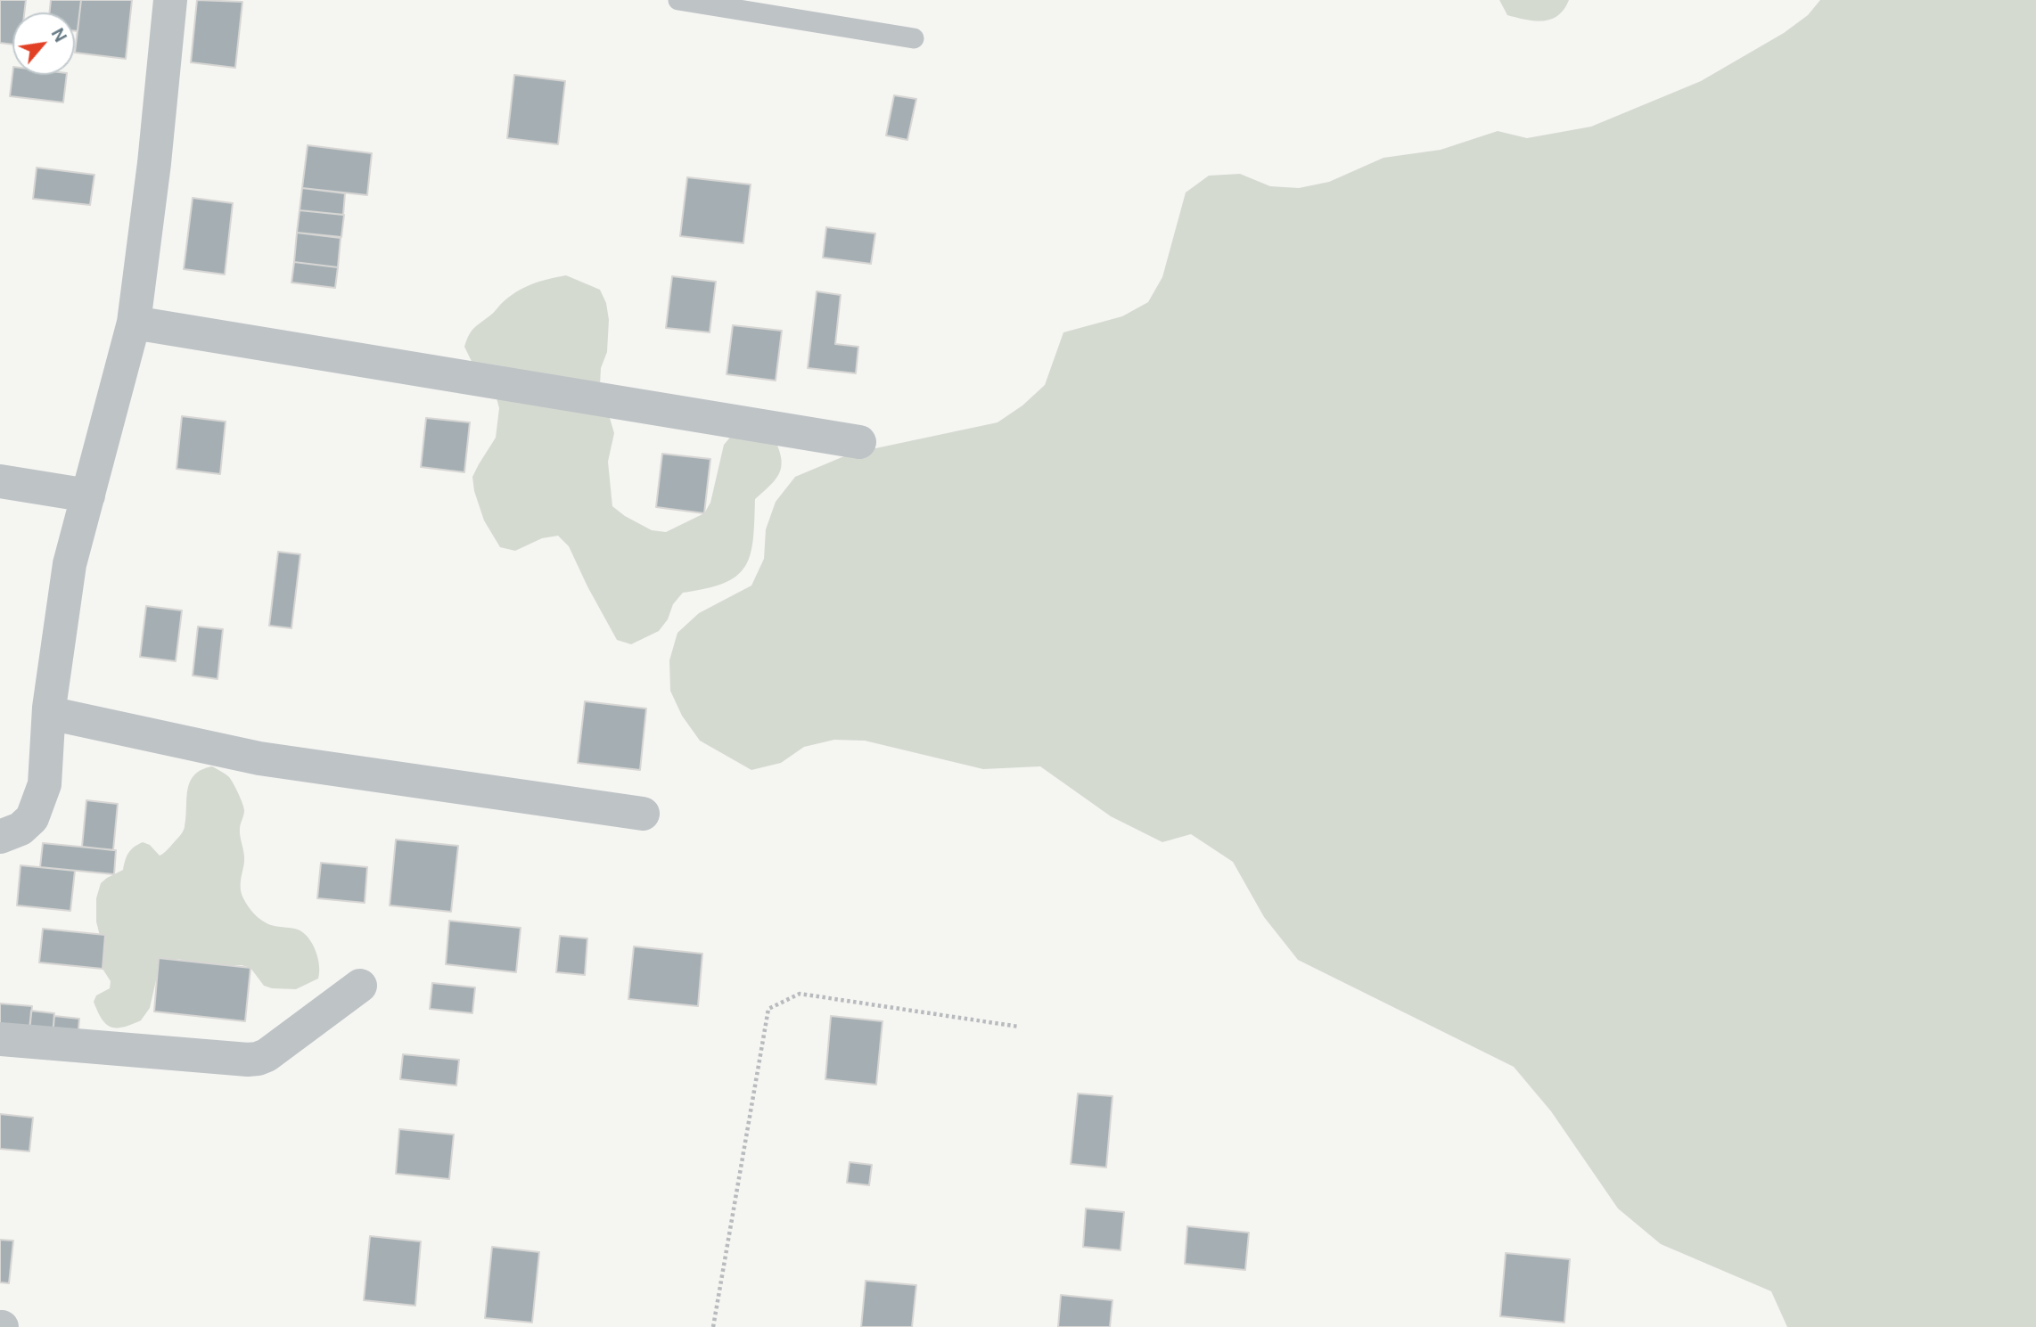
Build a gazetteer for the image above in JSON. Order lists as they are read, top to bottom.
{
  "north": "top right"
}
